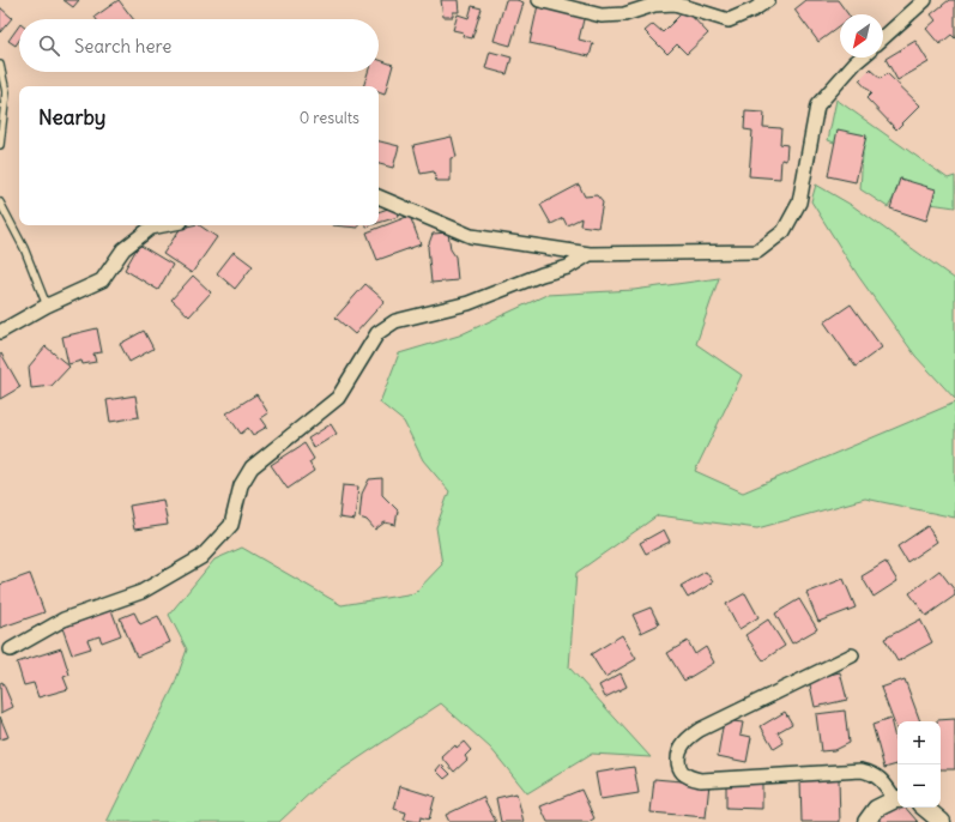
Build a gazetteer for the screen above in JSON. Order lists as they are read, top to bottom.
{
  "north": "bottom left",
  "page": {
    "search": "Search here",
    "heading": ["Nearby", "0 results"],
    "map_buttons": ["+", "−"]
  }
}
